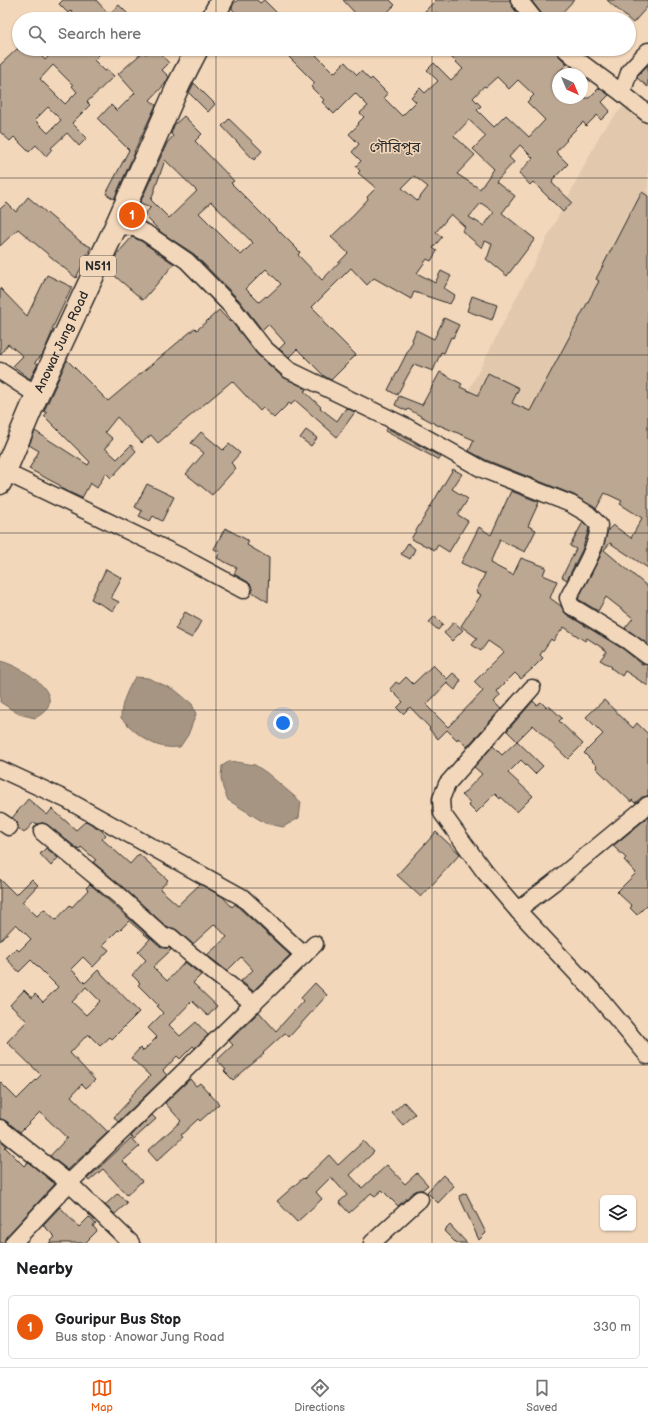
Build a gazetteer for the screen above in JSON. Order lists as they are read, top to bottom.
{
  "streets": {
    "highway": ["N511", "Anowar Jung Road"]
  },
  "districts": ["গৌরিপুর"],
  "north": "bottom right",
  "page": {
    "search": "Search here",
    "pins": "1",
    "heading": "Nearby",
    "list": [
      {
        "mark": "1",
        "name": "Gouripur Bus Stop",
        "note": "Bus stop · Anowar Jung Road",
        "value": "330 m"
      }
    ],
    "nav": ["Map", "Directions", "Saved"]
  }
}
